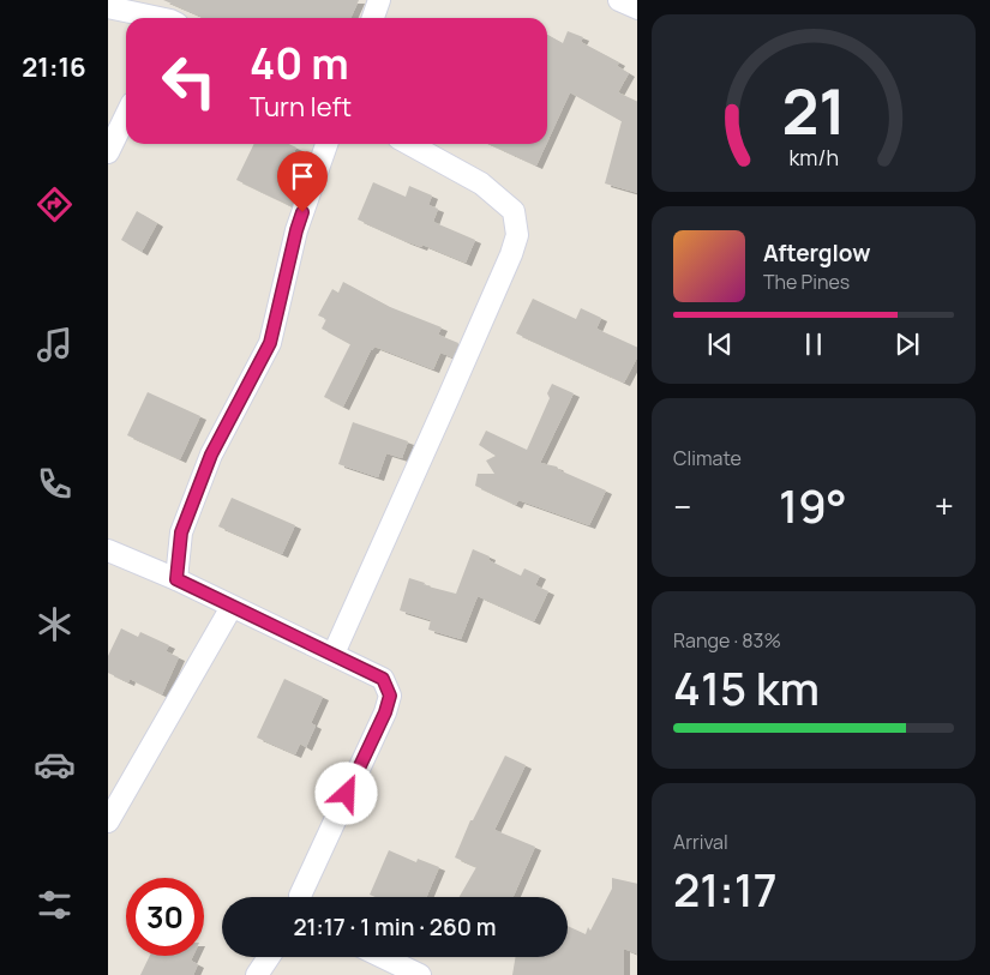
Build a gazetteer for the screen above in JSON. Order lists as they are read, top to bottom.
{
  "page": {
    "tabs": "21:16",
    "turn": ["40 m", "Turn left"],
    "song": ["Afterglow", "The Pines"],
    "tile": [
      "Climate",
      ["Range · 83%", "415 km"],
      ["Arrival", "21:17"]
    ],
    "heat": ["−", "19°", "+"],
    "limit": "30",
    "trip": "21:17 · 1 min · 260 m",
    "gauge": ["21", "km/h"]
  }
}
